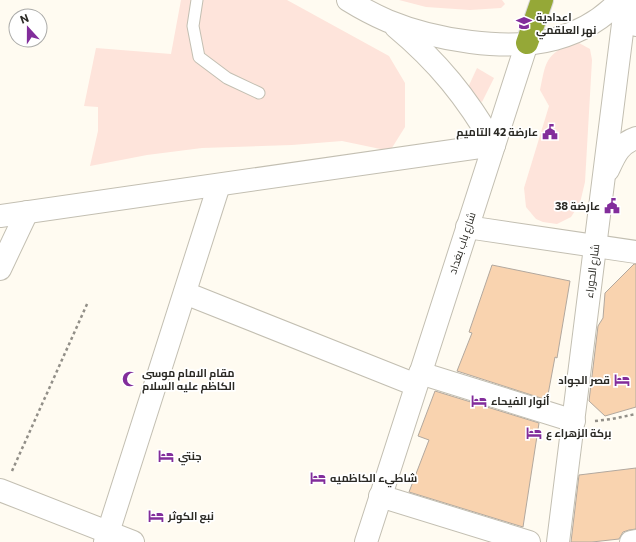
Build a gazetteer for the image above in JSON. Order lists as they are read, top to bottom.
{
  "streets": {
    "street": ["شارع باب بغداد", "شارع الحوراء"]
  },
  "places": {
    "school or university": ["اعدادية نهر العلقمي"],
    "public building": ["عارضة 42 التاميم", "عارضة 38"],
    "mosque": ["مقام الامام موسى الكاظم عليه السلام"],
    "hotel": [
      "قصر الجواد",
      "أنوار الفيحاء",
      "بركة الزهراء ع",
      "جنتي",
      "شاطيء الكاظميه",
      "نبع الكوثر"
    ]
  },
  "north": "top"
}
